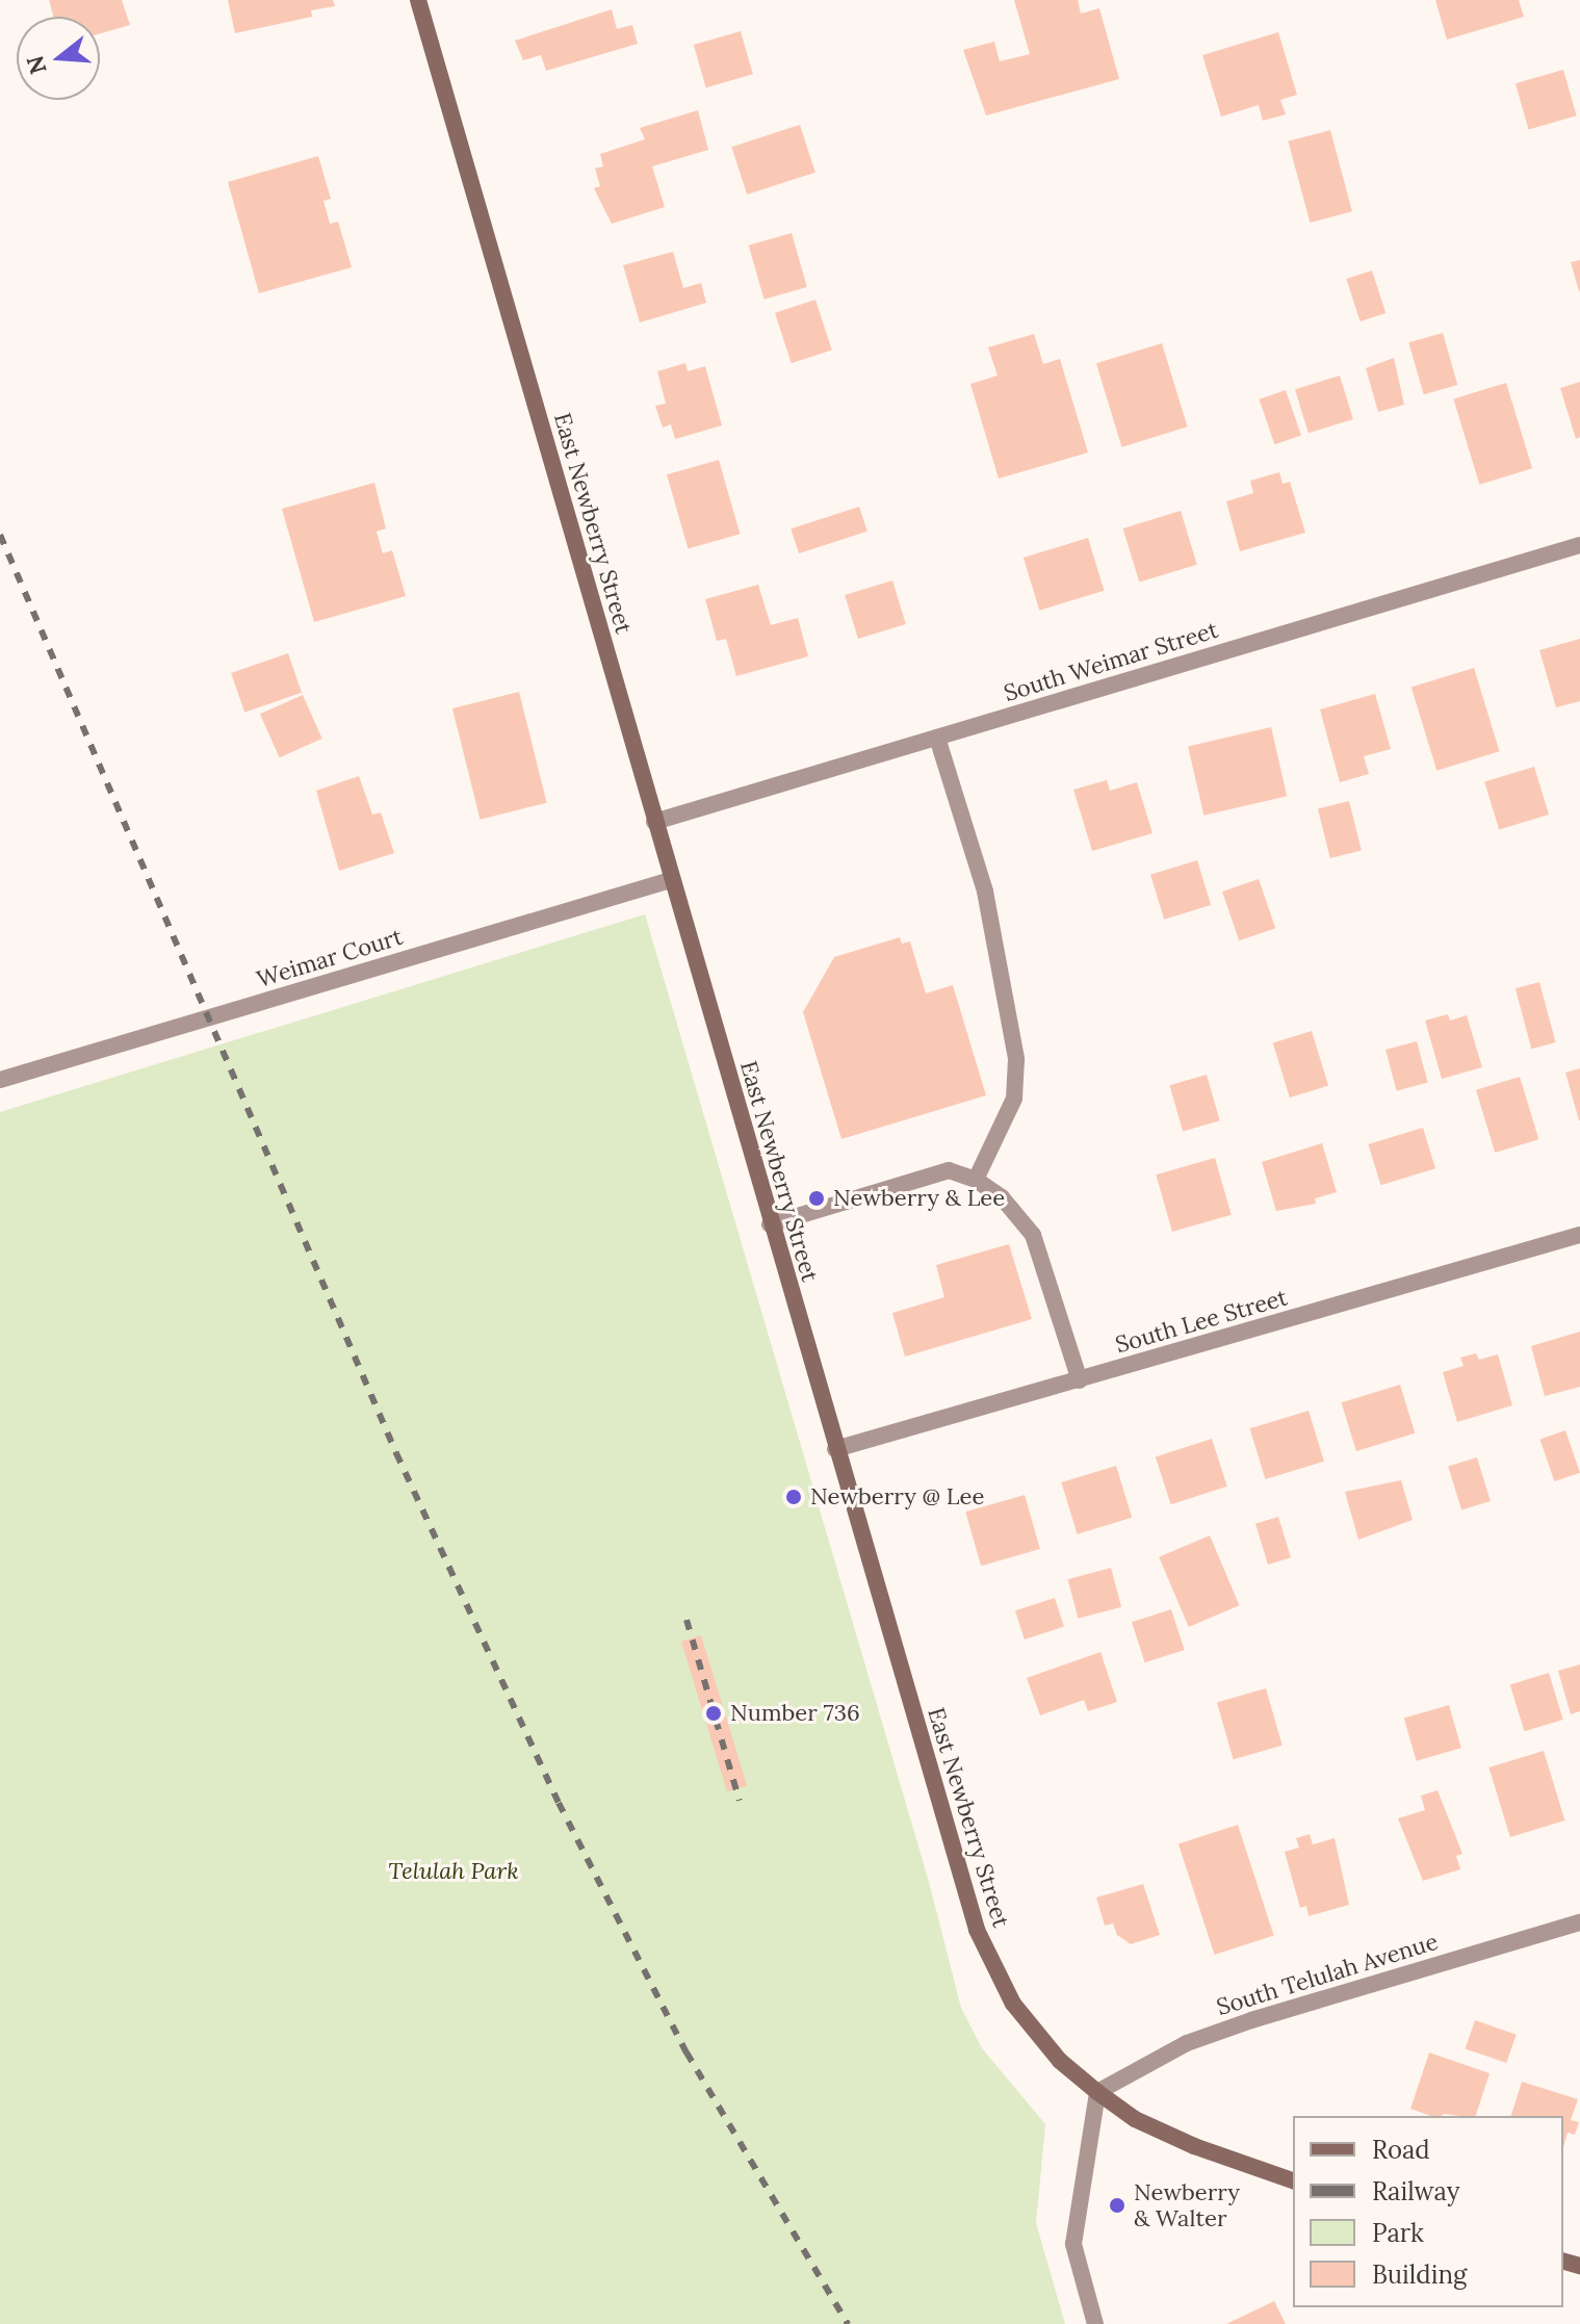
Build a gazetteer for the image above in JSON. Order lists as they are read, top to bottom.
{
  "streets": {
    "main road": ["East Newberry Street"],
    "street": [
      "South Weimar Street",
      "Weimar Court",
      "South Lee Street",
      "South Telulah Avenue"
    ]
  },
  "crossings": [
    ["East Newberry Street", "South Weimar Street"],
    ["East Newberry Street", "Weimar Court"],
    ["East Newberry Street", "South Lee Street"],
    ["East Newberry Street", "South Telulah Avenue"]
  ],
  "parks": ["Telulah Park"],
  "places": [
    "Newberry & Lee",
    "Newberry @ Lee",
    "Number 736",
    "Newberry & Walter"
  ],
  "legend": [
    "Road",
    "Railway",
    "Park",
    "Building"
  ],
  "north": "left"
}
